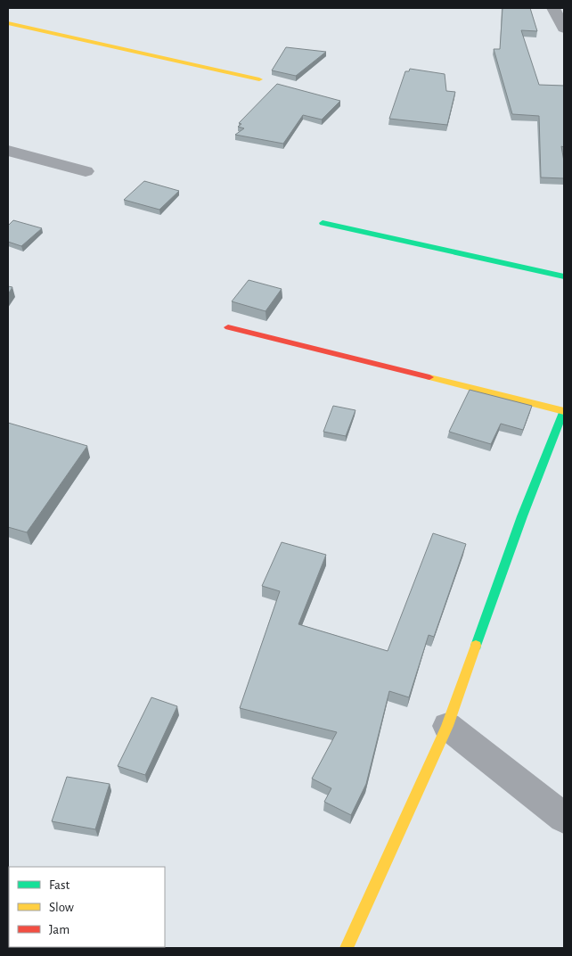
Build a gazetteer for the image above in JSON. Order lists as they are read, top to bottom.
{
  "legend": ["Fast", "Slow", "Jam"]
}
